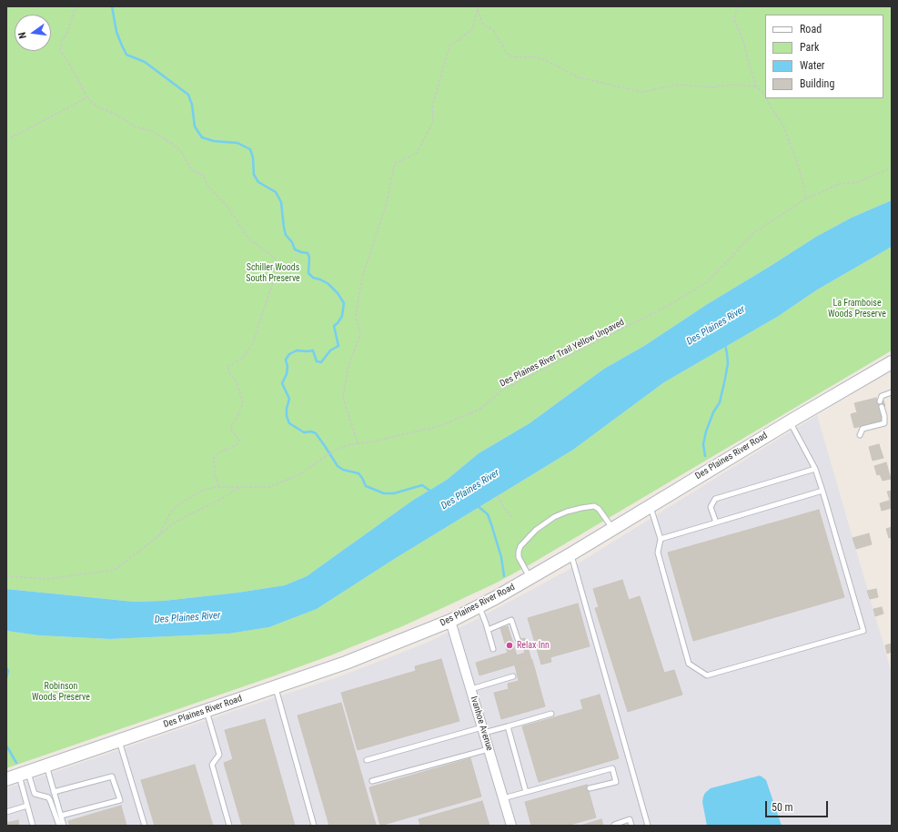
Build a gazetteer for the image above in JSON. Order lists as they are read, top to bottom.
{
  "streets": {
    "main road": ["Des Plaines River Road"],
    "street": ["Ivanhoe Avenue"],
    "path": ["Des Plaines River Trail Yellow Unpaved"]
  },
  "crossings": [
    ["Des Plaines River Road", "Ivanhoe Avenue"]
  ],
  "water": ["Des Plaines River"],
  "parks": ["Schiller Woods South Preserve", "La Framboise Woods Preserve", "Robinson Woods Preserve"],
  "places": ["Relax Inn"],
  "legend": [
    "Road",
    "Park",
    "Water",
    "Building"
  ],
  "scale_bar": "50 m",
  "north": "left"
}
